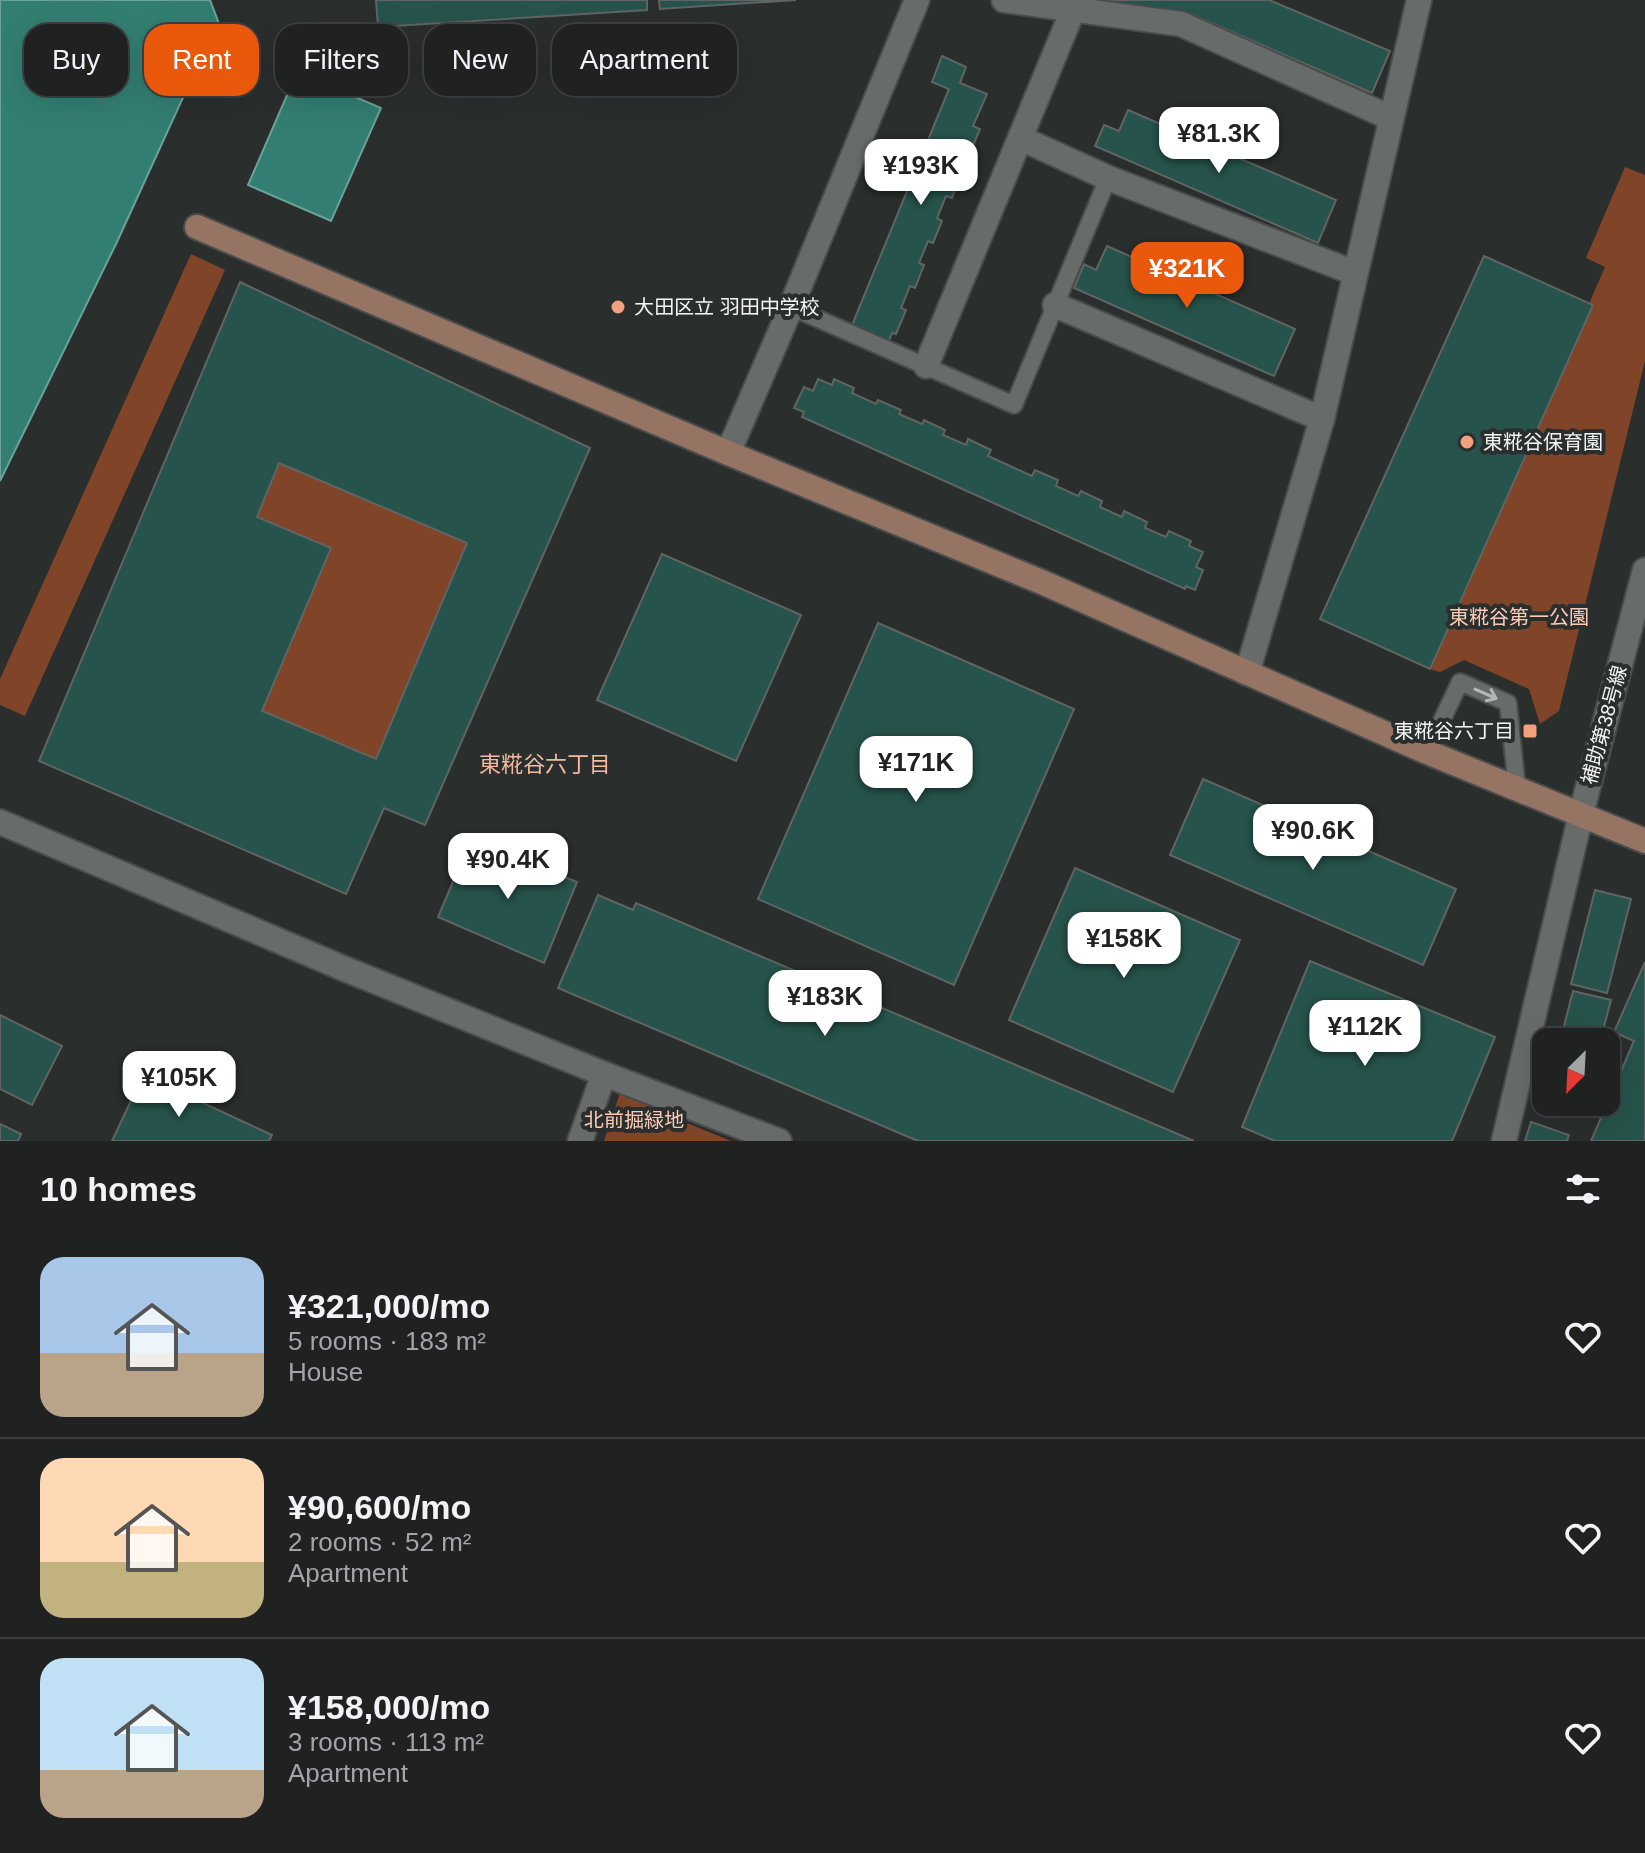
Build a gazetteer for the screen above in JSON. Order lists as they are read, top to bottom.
{
  "streets": {
    "street": ["補助第38号線"]
  },
  "districts": ["東糀谷六丁目"],
  "parks": ["東糀谷第一公園", "北前掘緑地"],
  "places": {
    "other": ["大田区立 羽田中学校", "東糀谷保育園"],
    "transit": ["東糀谷六丁目"]
  },
  "north": "bottom left",
  "page": {
    "chip": [
      "Buy",
      "Rent",
      "Filters",
      "New",
      "Apartment"
    ],
    "price": [
      "¥81.3K",
      "¥193K",
      "¥321K",
      "¥171K",
      "¥90.6K",
      "¥90.4K",
      "¥158K",
      "¥183K",
      "¥112K",
      "¥105K"
    ],
    "heading": "10 homes",
    "list": [
      {
        "name": "¥321,000/mo",
        "note": "5 rooms · 183 m² · House"
      },
      {
        "name": "¥90,600/mo",
        "note": "2 rooms · 52 m² · Apartment"
      },
      {
        "name": "¥158,000/mo",
        "note": "3 rooms · 113 m² · Apartment"
      }
    ]
  }
}
